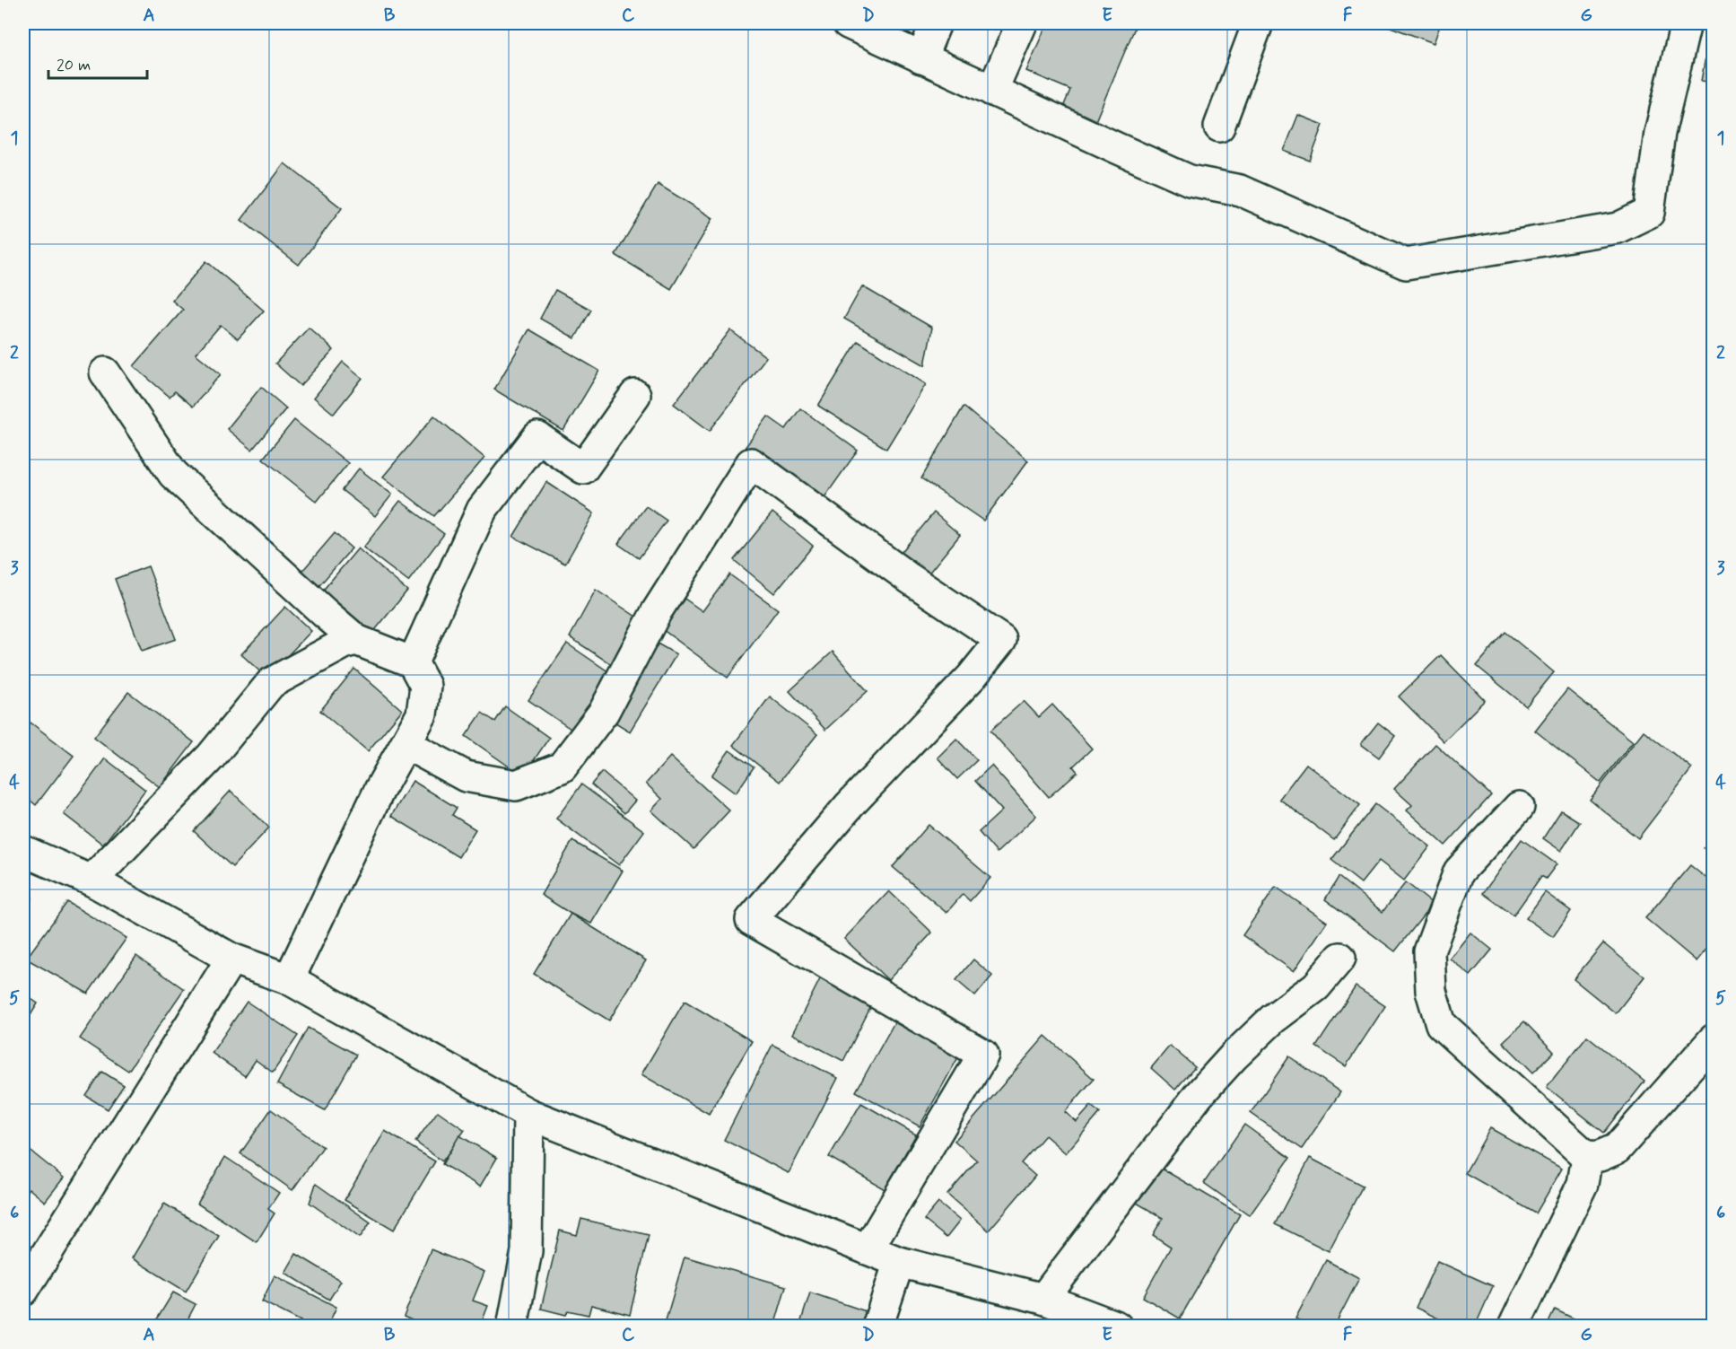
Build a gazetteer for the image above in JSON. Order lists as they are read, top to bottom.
{
  "scale_bar": "20 m",
  "grid": {
    "columns": [
      "A",
      "B",
      "C",
      "D",
      "E",
      "F",
      "G"
    ],
    "rows": [
      "1",
      "2",
      "3",
      "4",
      "5",
      "6"
    ]
  }
}
